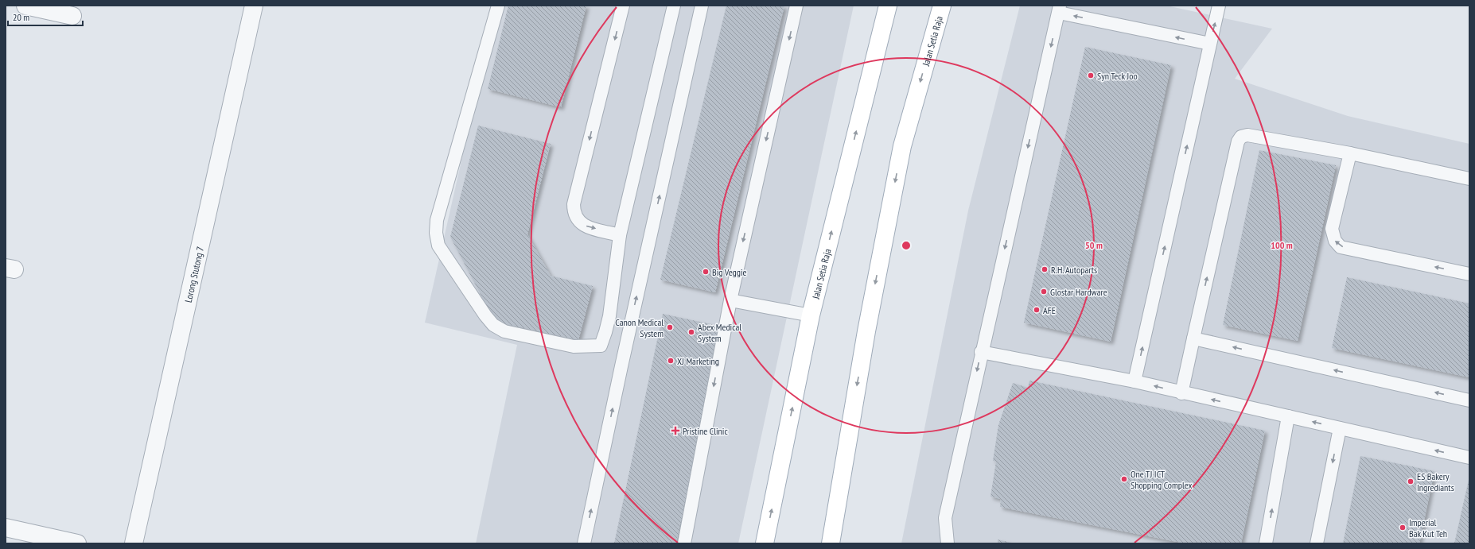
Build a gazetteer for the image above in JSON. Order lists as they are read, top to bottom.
{
  "streets": {
    "main road": ["Jalan Setia Raja"],
    "street": ["Lorong Stutong 7"]
  },
  "places": {
    "other": [
      "Syn Teck Joo",
      "R.H. Autoparts",
      "Big Veggie",
      "Glostar Hardware",
      "AFE",
      "Canon Medical System",
      "Abex Medical System",
      "XJ Marketing",
      "One TJ ICT Shopping Complex",
      "ES Bakery Ingrediants",
      "Imperial Bak Kut Teh"
    ],
    "health": ["Pristine Clinic"]
  },
  "scale_bar": "20 m",
  "rings": ["50 m", "100 m"]
}
